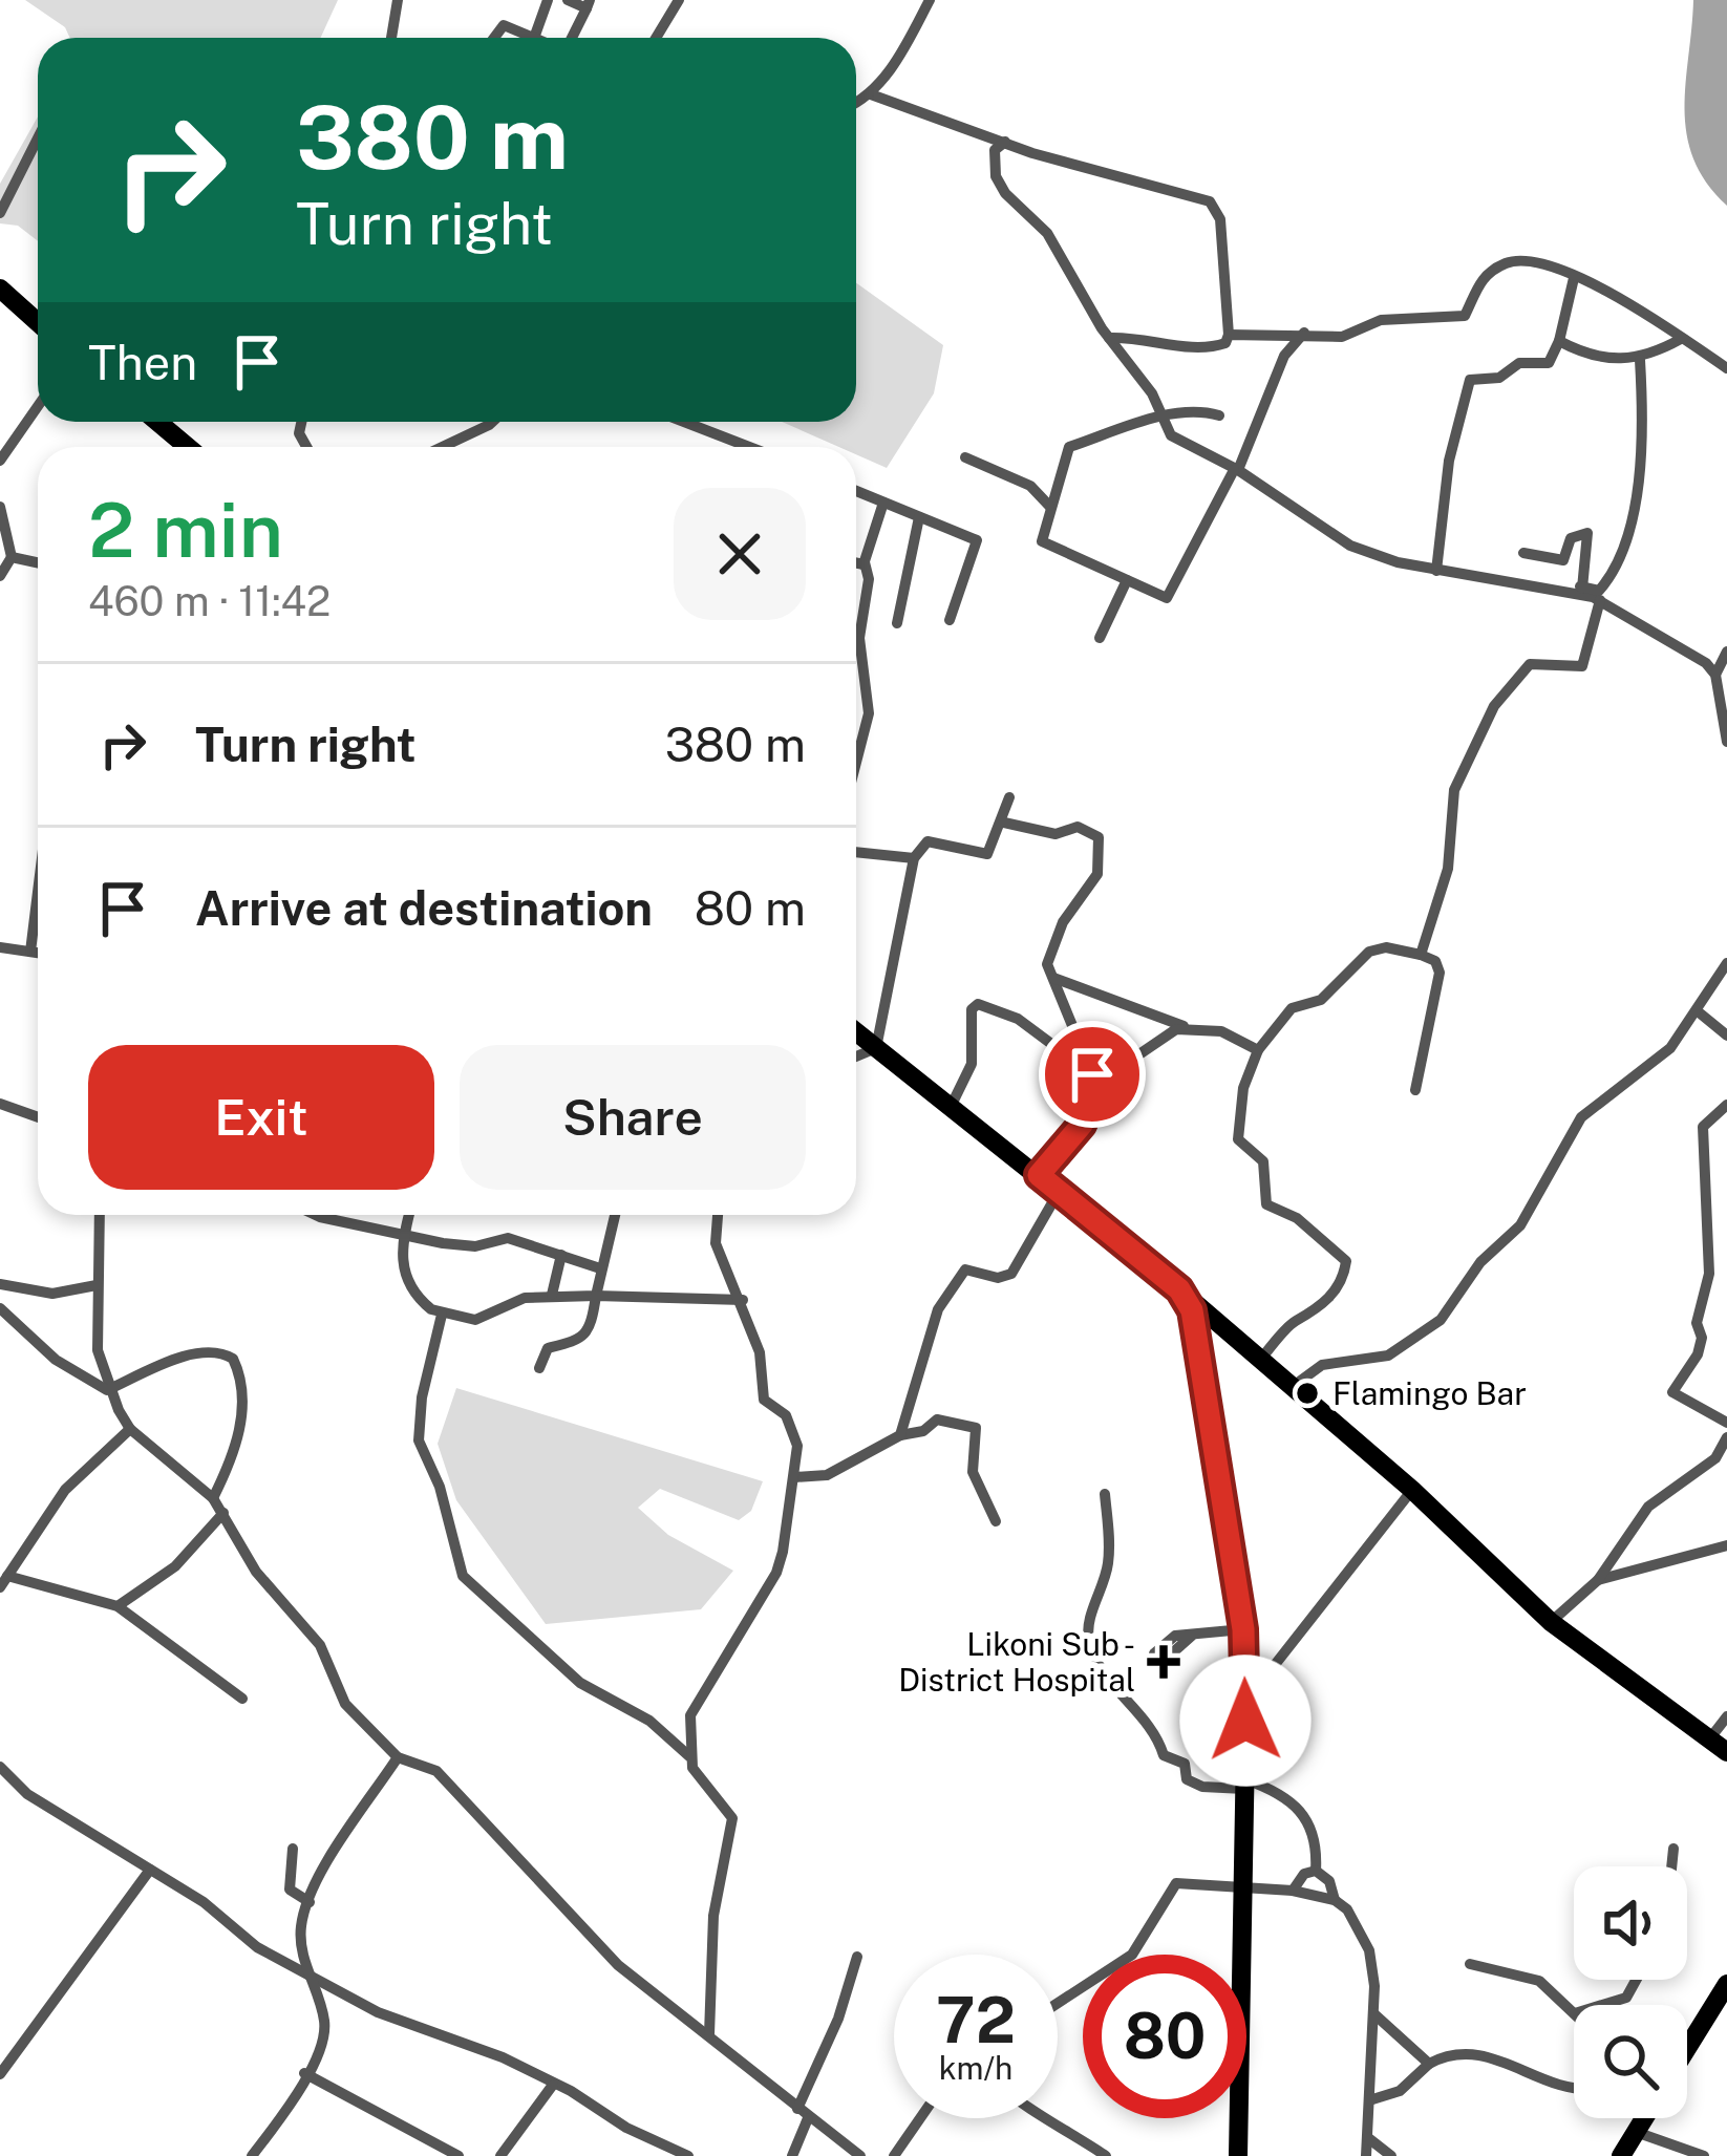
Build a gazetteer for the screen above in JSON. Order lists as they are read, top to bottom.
{
  "places": {
    "other": ["Flamingo Bar"],
    "health": ["Likoni Sub - District Hospital"]
  },
  "page": {
    "turn": ["380 m", "Turn right"],
    "then": "Then",
    "heading": ["2 min", "460 m · 11:42"],
    "list": [
      {
        "name": "Turn right",
        "value": "380 m"
      },
      {
        "name": "Arrive at destination",
        "value": "80 m"
      }
    ],
    "buttons": ["Exit", "Share"],
    "speed": "72 km/h",
    "limit": "80"
  }
}
